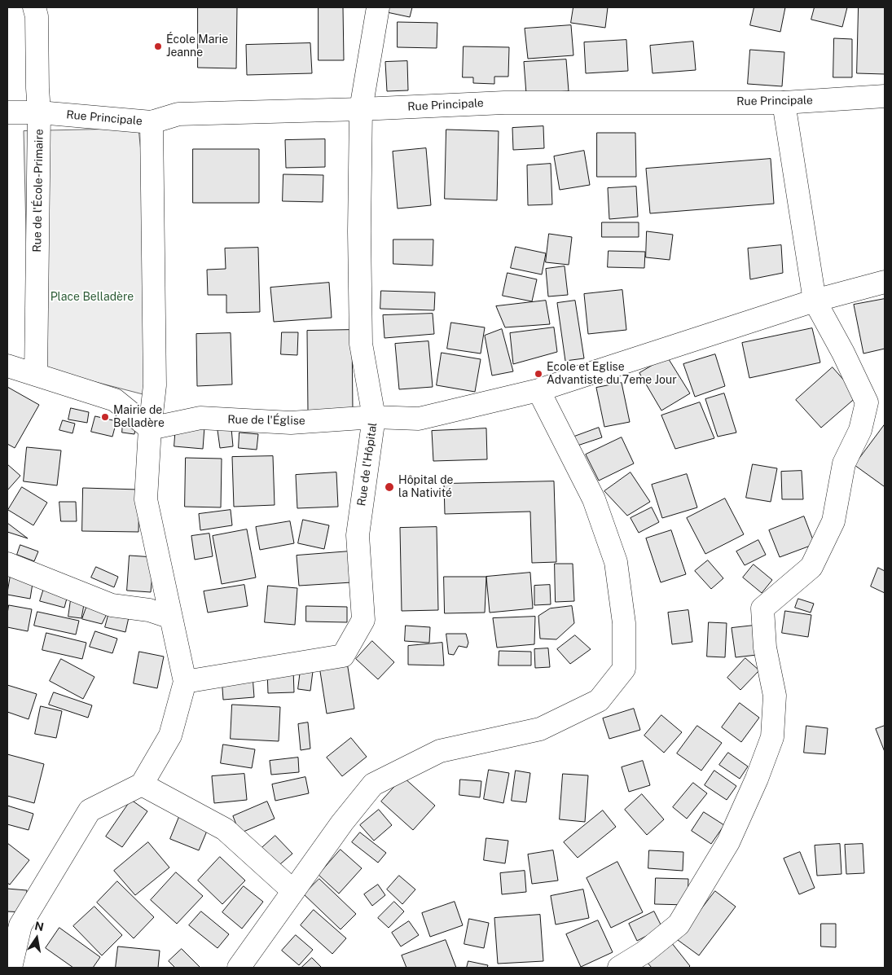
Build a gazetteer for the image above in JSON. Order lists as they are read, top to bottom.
{
  "streets": {
    "street": [
      "Rue Principale",
      "Rue de l'École-Primaire",
      "Rue de l'Église",
      "Rue de l'Hôpital"
    ]
  },
  "crossings": [
    ["Rue Principale", "Rue de l'École-Primaire"],
    ["Rue Principale", "Rue de l'Hôpital"],
    ["Rue de l'Église", "Rue de l'Hôpital"]
  ],
  "parks": ["Place Belladère"],
  "places": [
    "École Marie Jeanne",
    "Ecole et Eglise Advantiste du 7eme Jour",
    "Mairie de Belladère",
    "Hôpital de la Nativité"
  ],
  "north": "top"
}
